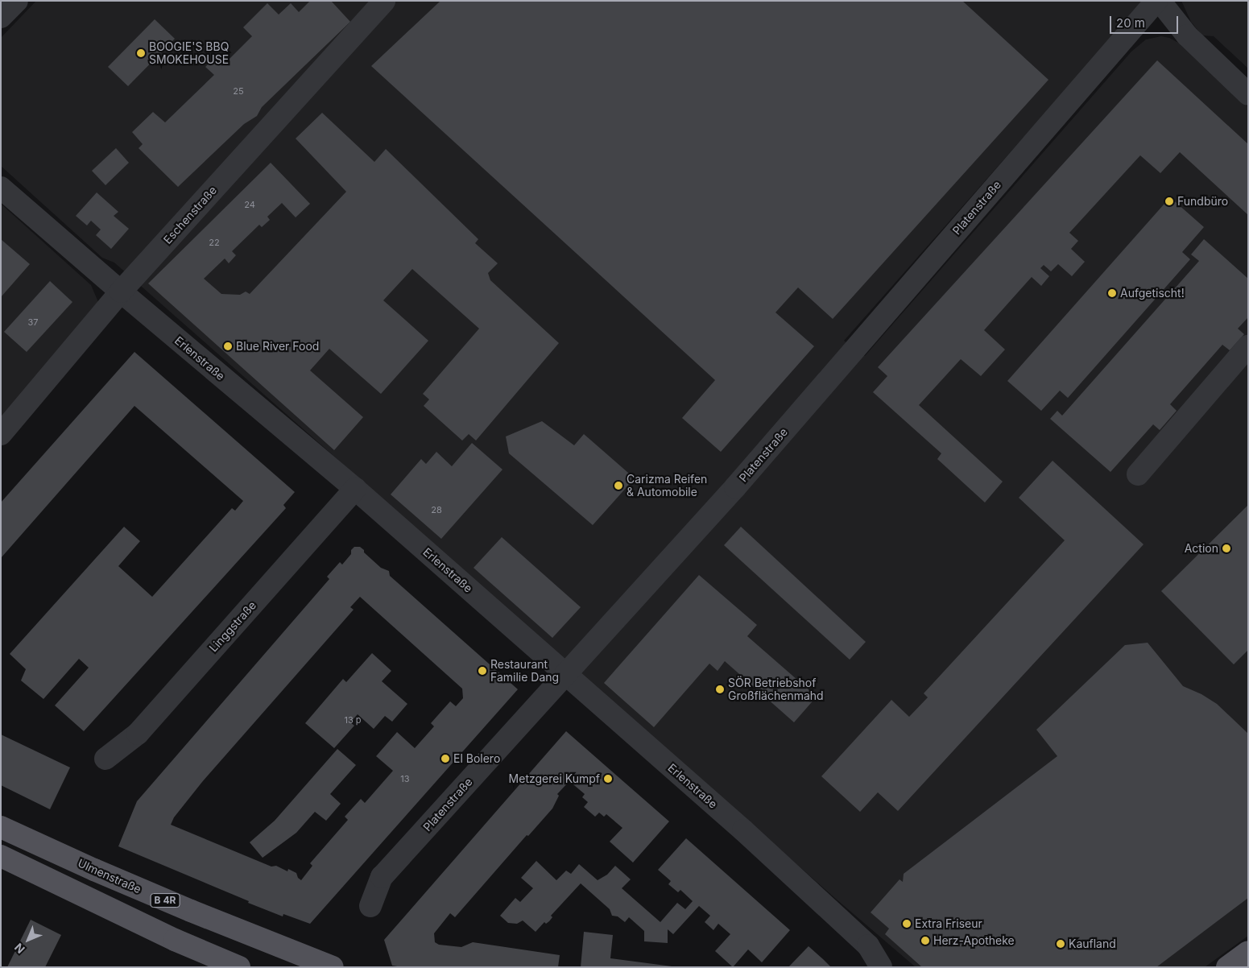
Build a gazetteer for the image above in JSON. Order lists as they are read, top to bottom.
{
  "streets": {
    "main road": ["Ulmenstraße", "B 4R"],
    "street": [
      "Platenstraße",
      "Eschenstraße",
      "Erlenstraße",
      "Linggstraße"
    ]
  },
  "crossings": [
    ["Platenstraße", "Erlenstraße"],
    ["Eschenstraße", "Erlenstraße"],
    ["Erlenstraße", "Linggstraße"]
  ],
  "places": [
    "BOOGIE'S BBQ SMOKEHOUSE",
    "Fundbüro",
    "Aufgetischt!",
    "Blue River Food",
    "Carizma Reifen & Automobile",
    "Action",
    "Restaurant Familie Dang",
    "SÖR Betriebshof Großflächenmahd",
    "El Bolero",
    "Metzgerei Kumpf",
    "Extra Friseur",
    "Herz-Apotheke",
    "Kaufland"
  ],
  "house_numbers": [
    "25",
    "24",
    "22",
    "37",
    "28",
    "13 p",
    "13"
  ],
  "scale_bar": "20 m",
  "north": "bottom left"
}
